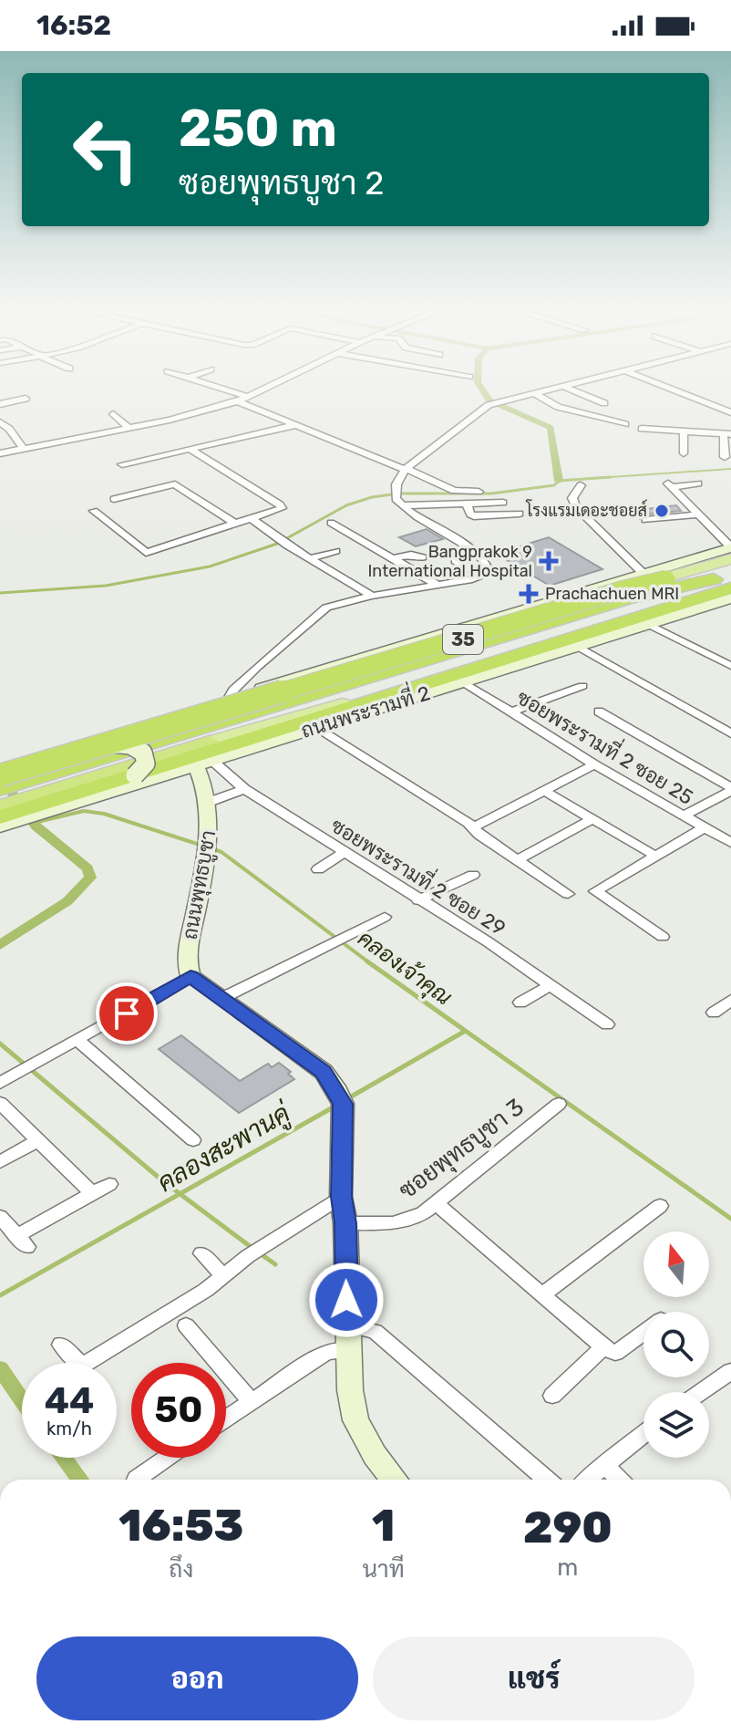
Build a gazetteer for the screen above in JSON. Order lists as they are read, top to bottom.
{
  "streets": {
    "highway": ["35", "ถนนพระรามที่ 2"],
    "main road": ["ถนนพุทธบูชา"],
    "street": ["ซอยพระรามที่ 2 ซอย 25", "ซอยพระรามที่ 2 ซอย 29", "ซอยพุทธบูชา 3"]
  },
  "crossings": [
    ["ถนนพระรามที่ 2", "ซอยพระรามที่ 2 ซอย 25"],
    ["ถนนพระรามที่ 2", "ซอยพระรามที่ 2 ซอย 29"],
    ["ถนนพระรามที่ 2", "ถนนพุทธบูชา"],
    ["ซอยพระรามที่ 2 ซอย 29", "ถนนพุทธบูชา"]
  ],
  "water": ["คลองเจ้าคุณ", "คลองสะพานคู่"],
  "places": {
    "other": ["โรงแรมเดอะชอยส์"],
    "health": ["Bangprakok 9 International Hospital", "Prachachuen MRI"]
  },
  "north": "top",
  "page": {
    "status": "16:52",
    "turn": ["250 m", "ซอยพุทธบูชา 2"],
    "speed": "44 km/h",
    "limit": "50",
    "eta": [
      "16:53",
      "ถึง",
      "1",
      "นาที",
      "290",
      "m"
    ],
    "buttons": ["ออก", "แชร์"]
  }
}
